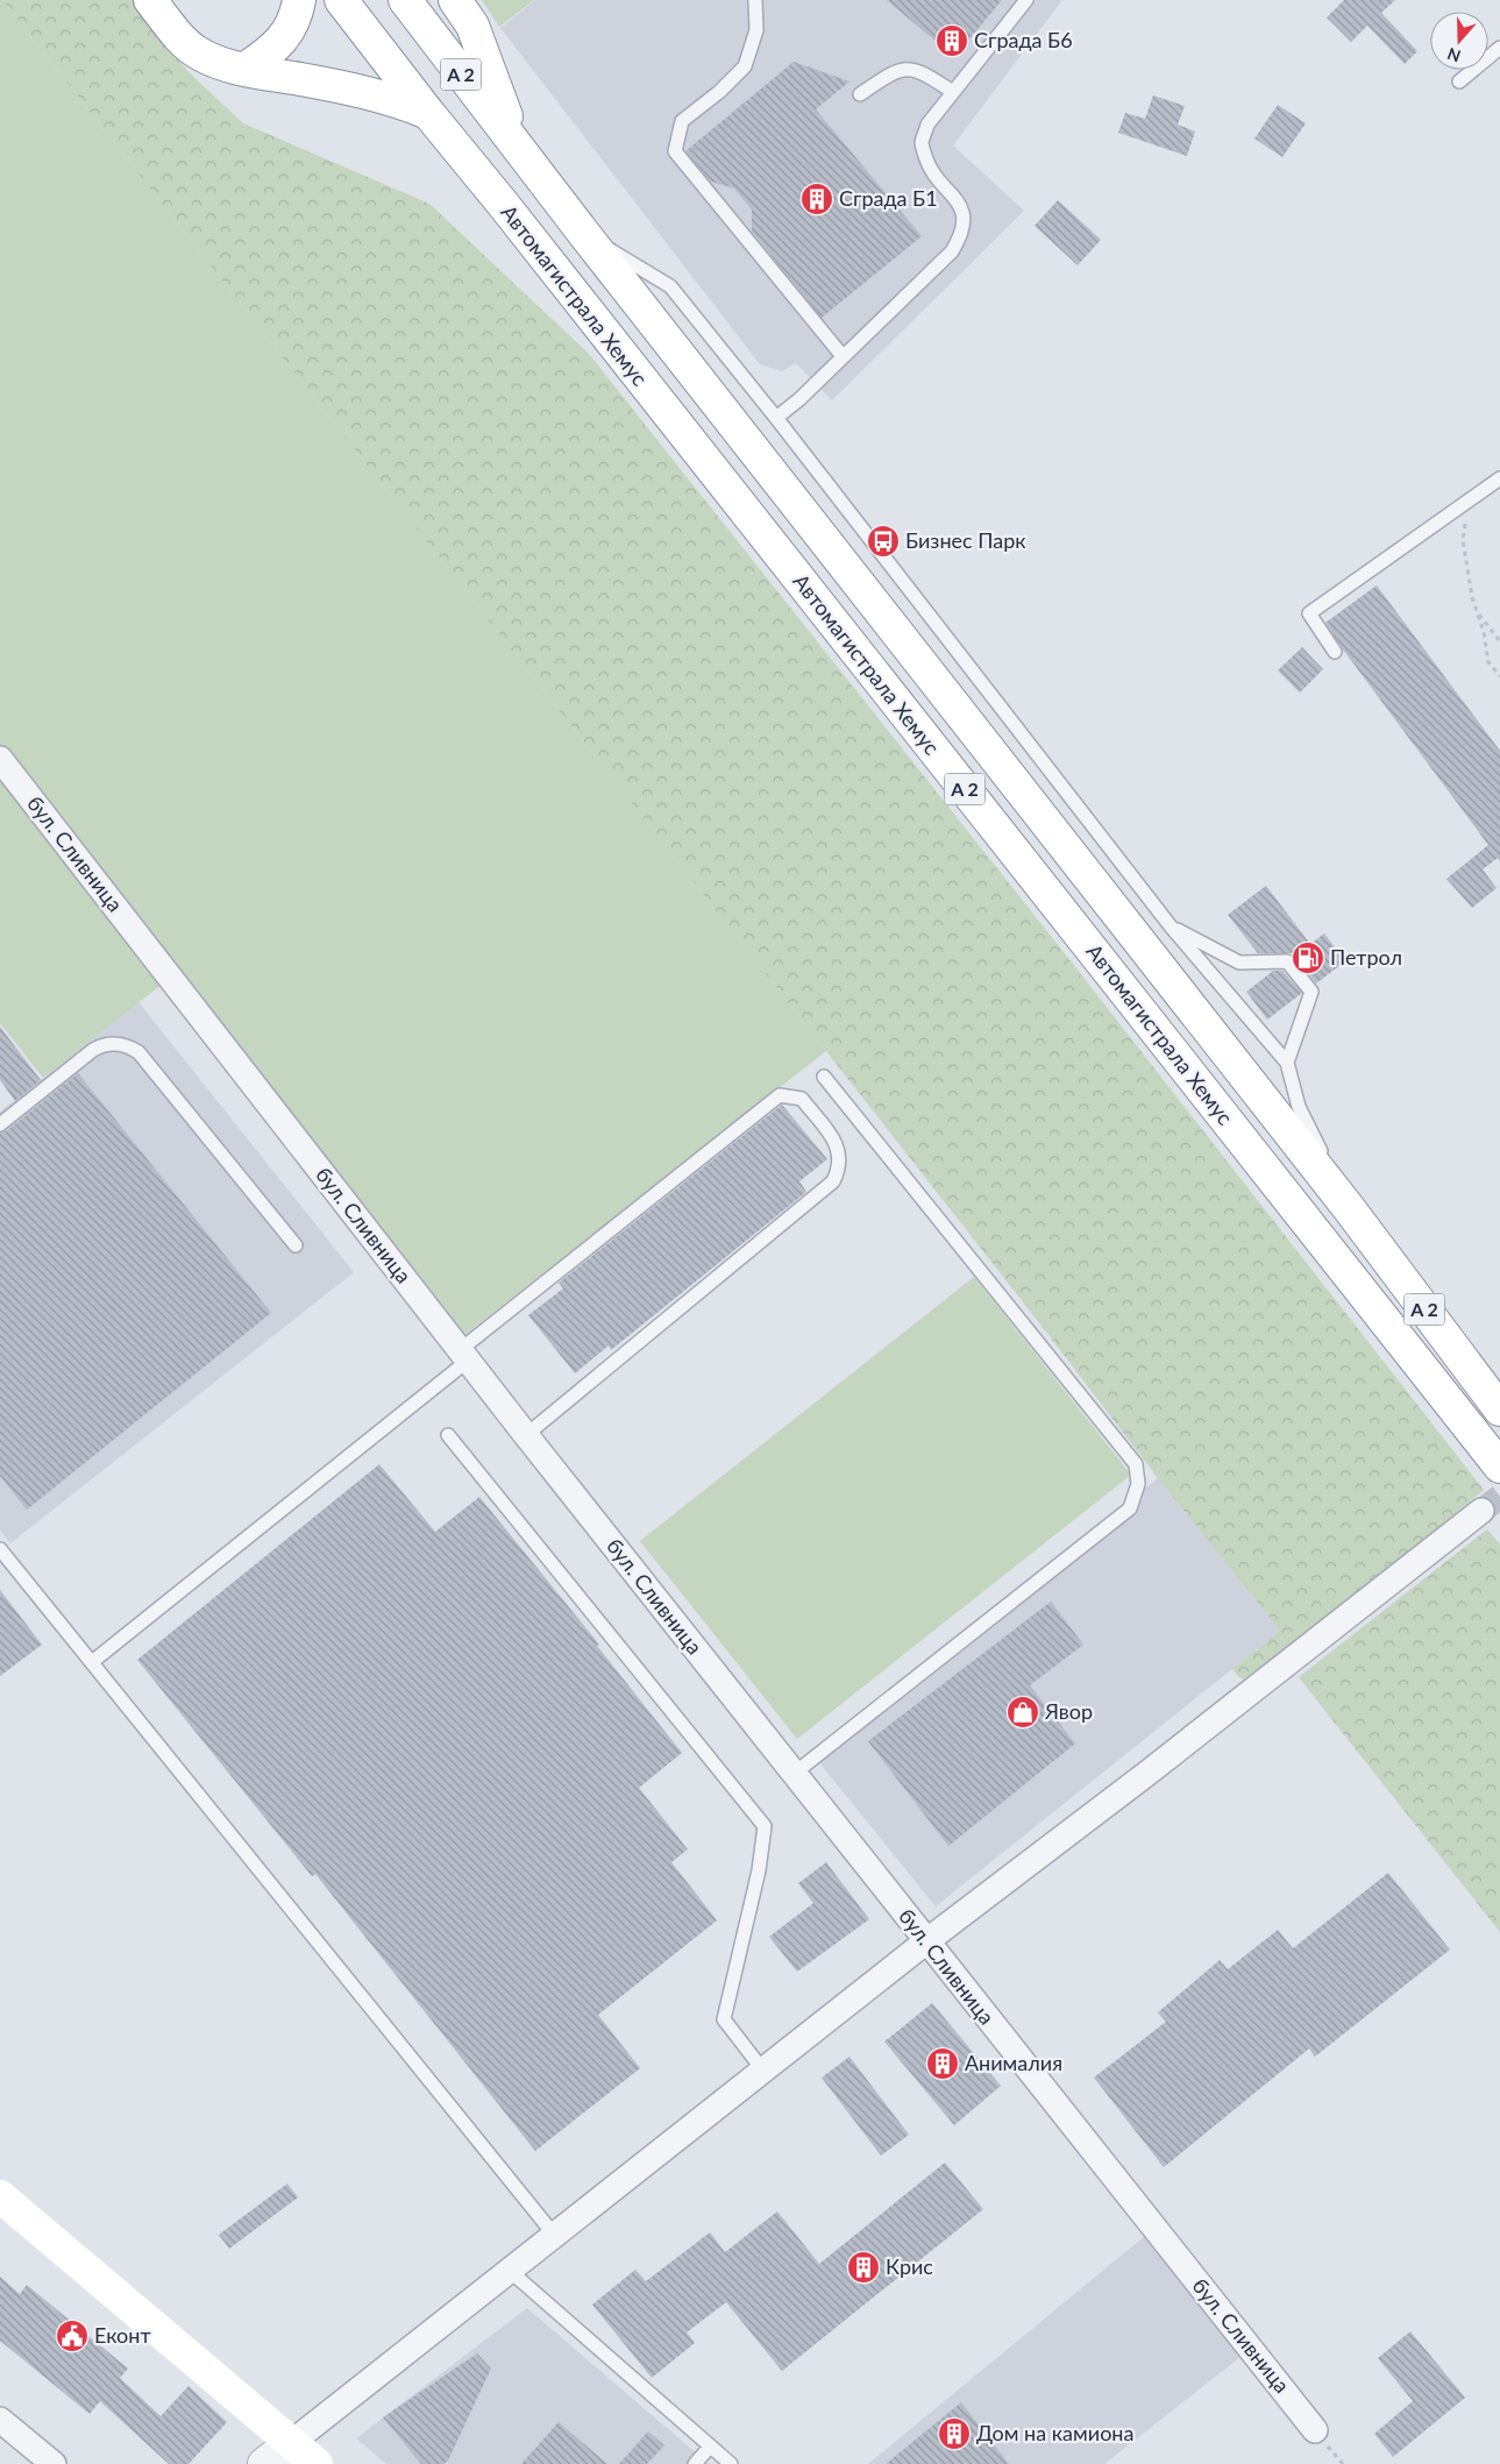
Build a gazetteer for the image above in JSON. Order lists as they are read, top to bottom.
{
  "streets": {
    "main road": ["A 2", "Автомагистрала Хемус"],
    "street": ["бул. Сливница"]
  },
  "places": {
    "building": [
      "Сграда Б6",
      "Сграда Б1",
      "Анималия",
      "Крис",
      "Дом на камиона"
    ],
    "bus stop": ["Бизнес Парк"],
    "fuel station": ["Петрол"],
    "shop": ["Явор"],
    "public building": ["Еконт"]
  },
  "north": "bottom"
}
